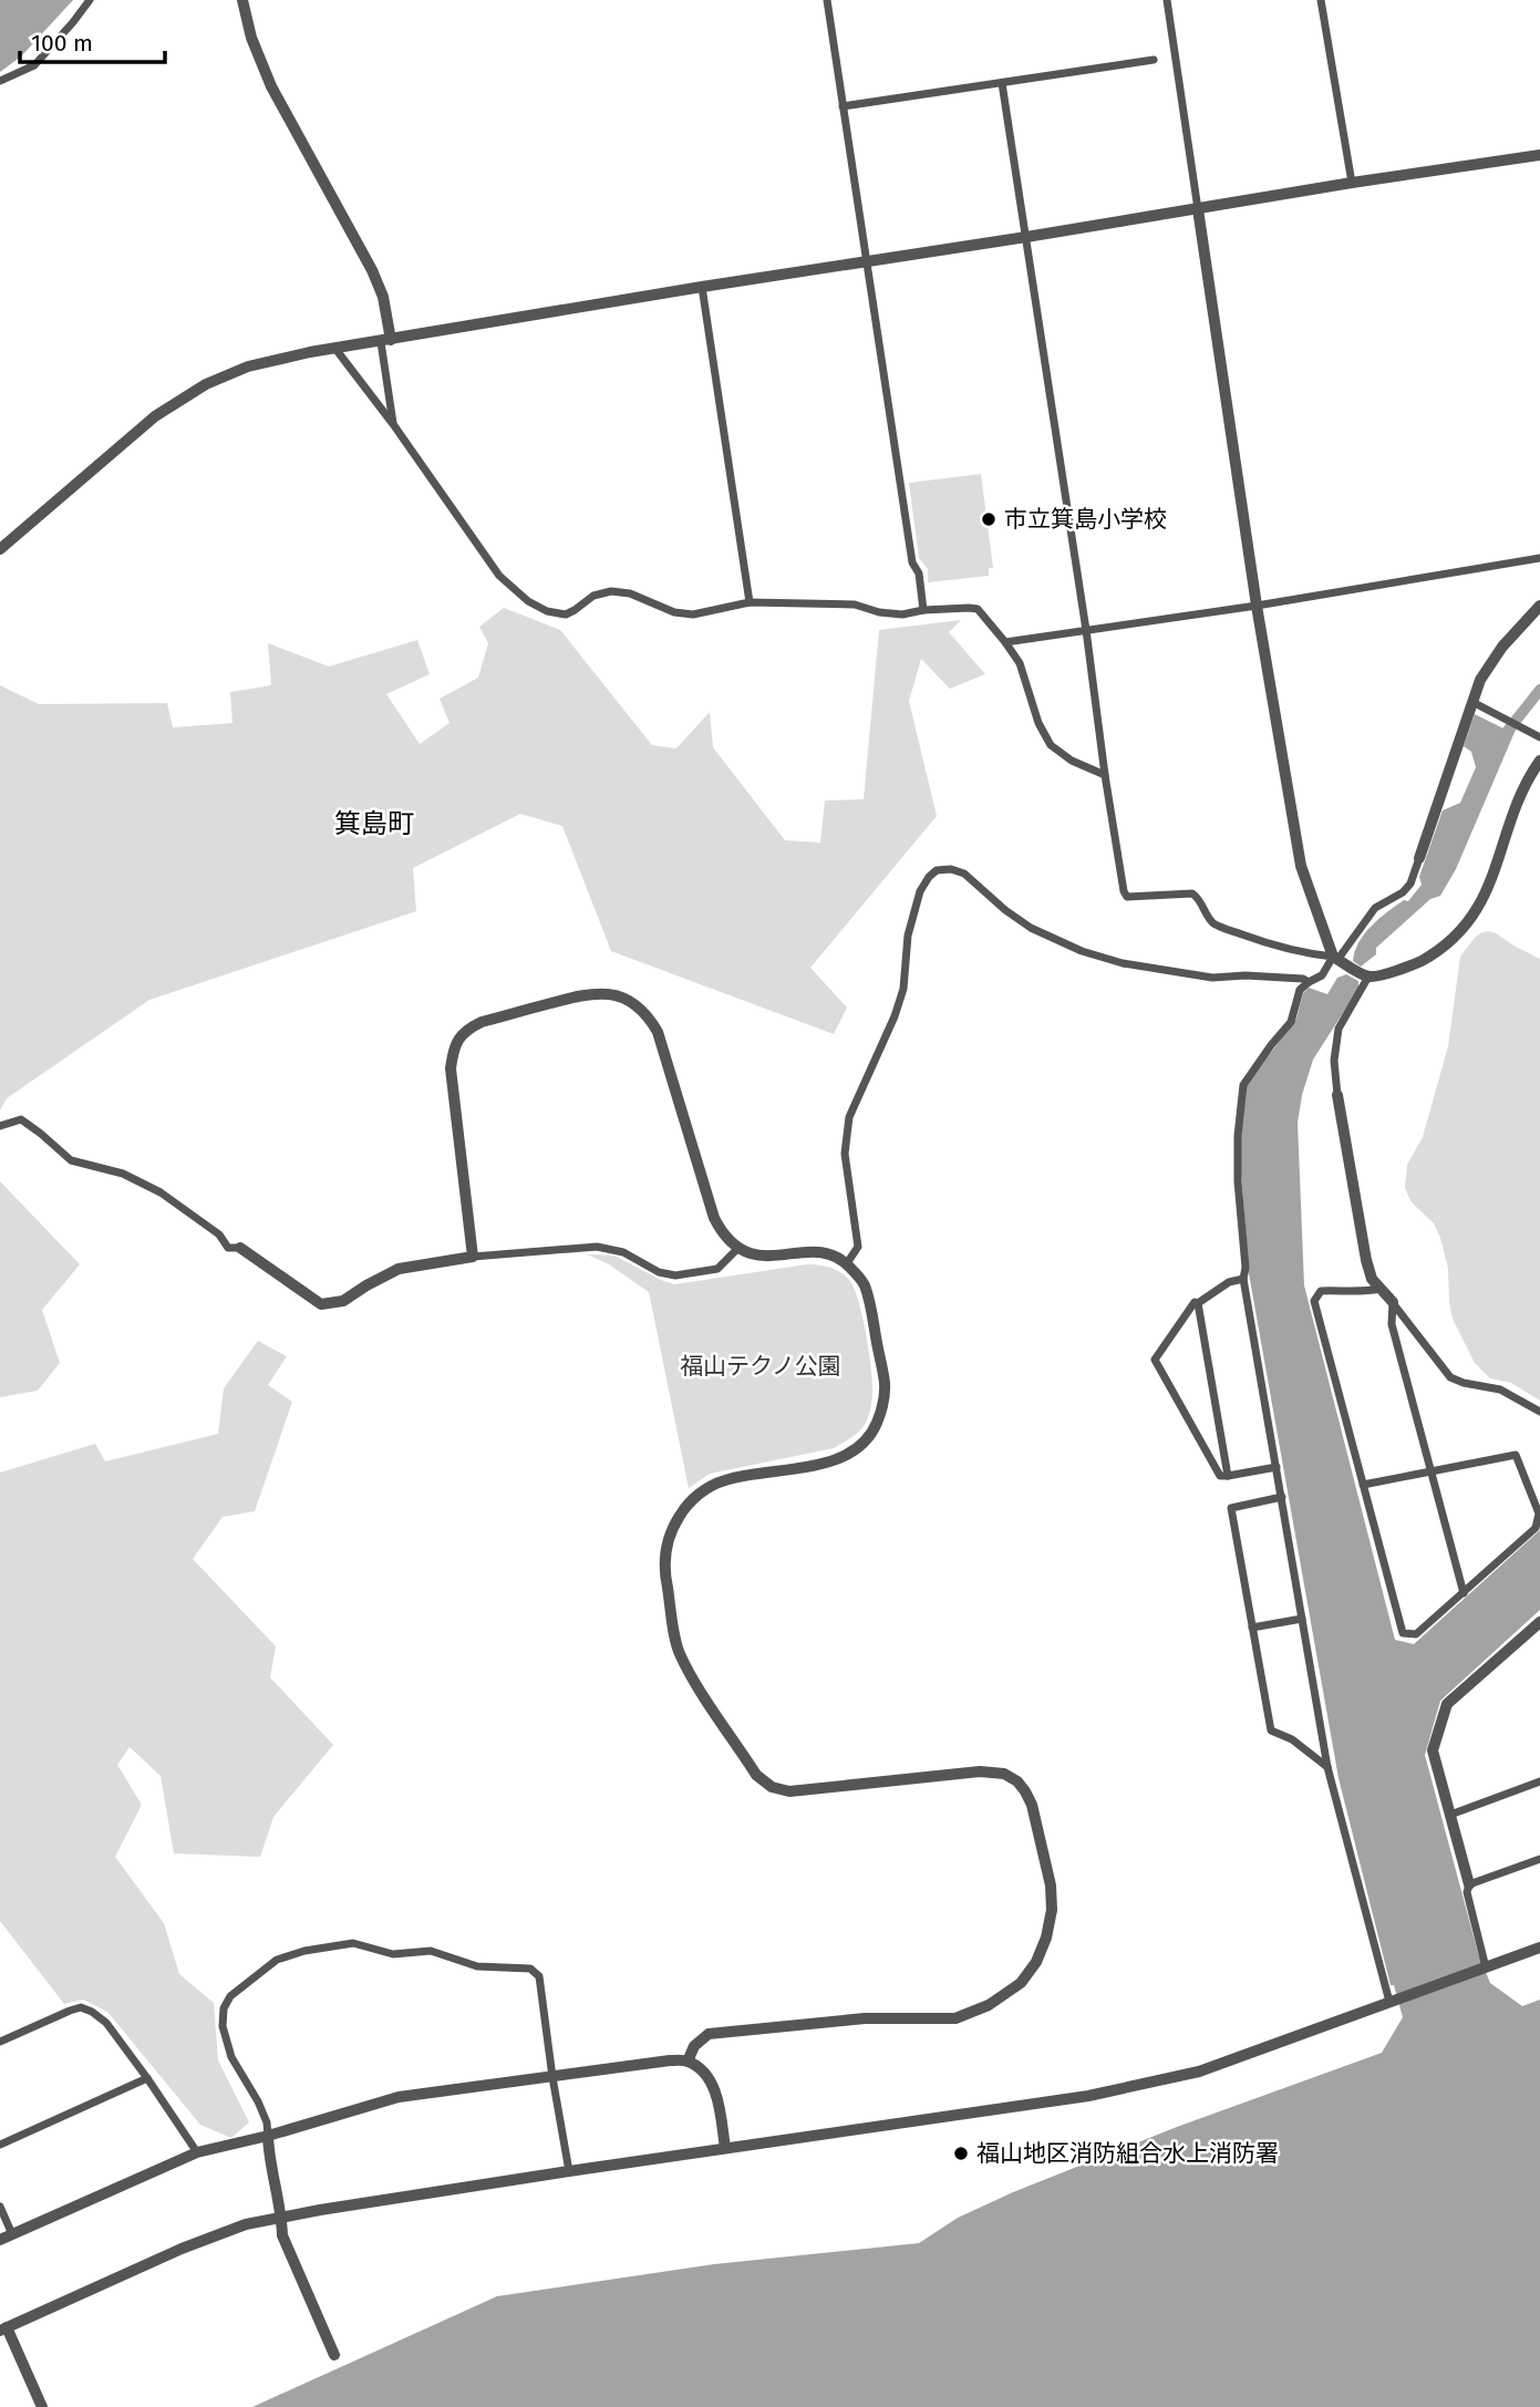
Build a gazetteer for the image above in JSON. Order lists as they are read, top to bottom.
{
  "districts": ["箕島町"],
  "parks": ["福山テクノ公園"],
  "places": ["市立箕島小学校", "福山地区消防組合水上消防署"],
  "scale_bar": "100 m"
}
